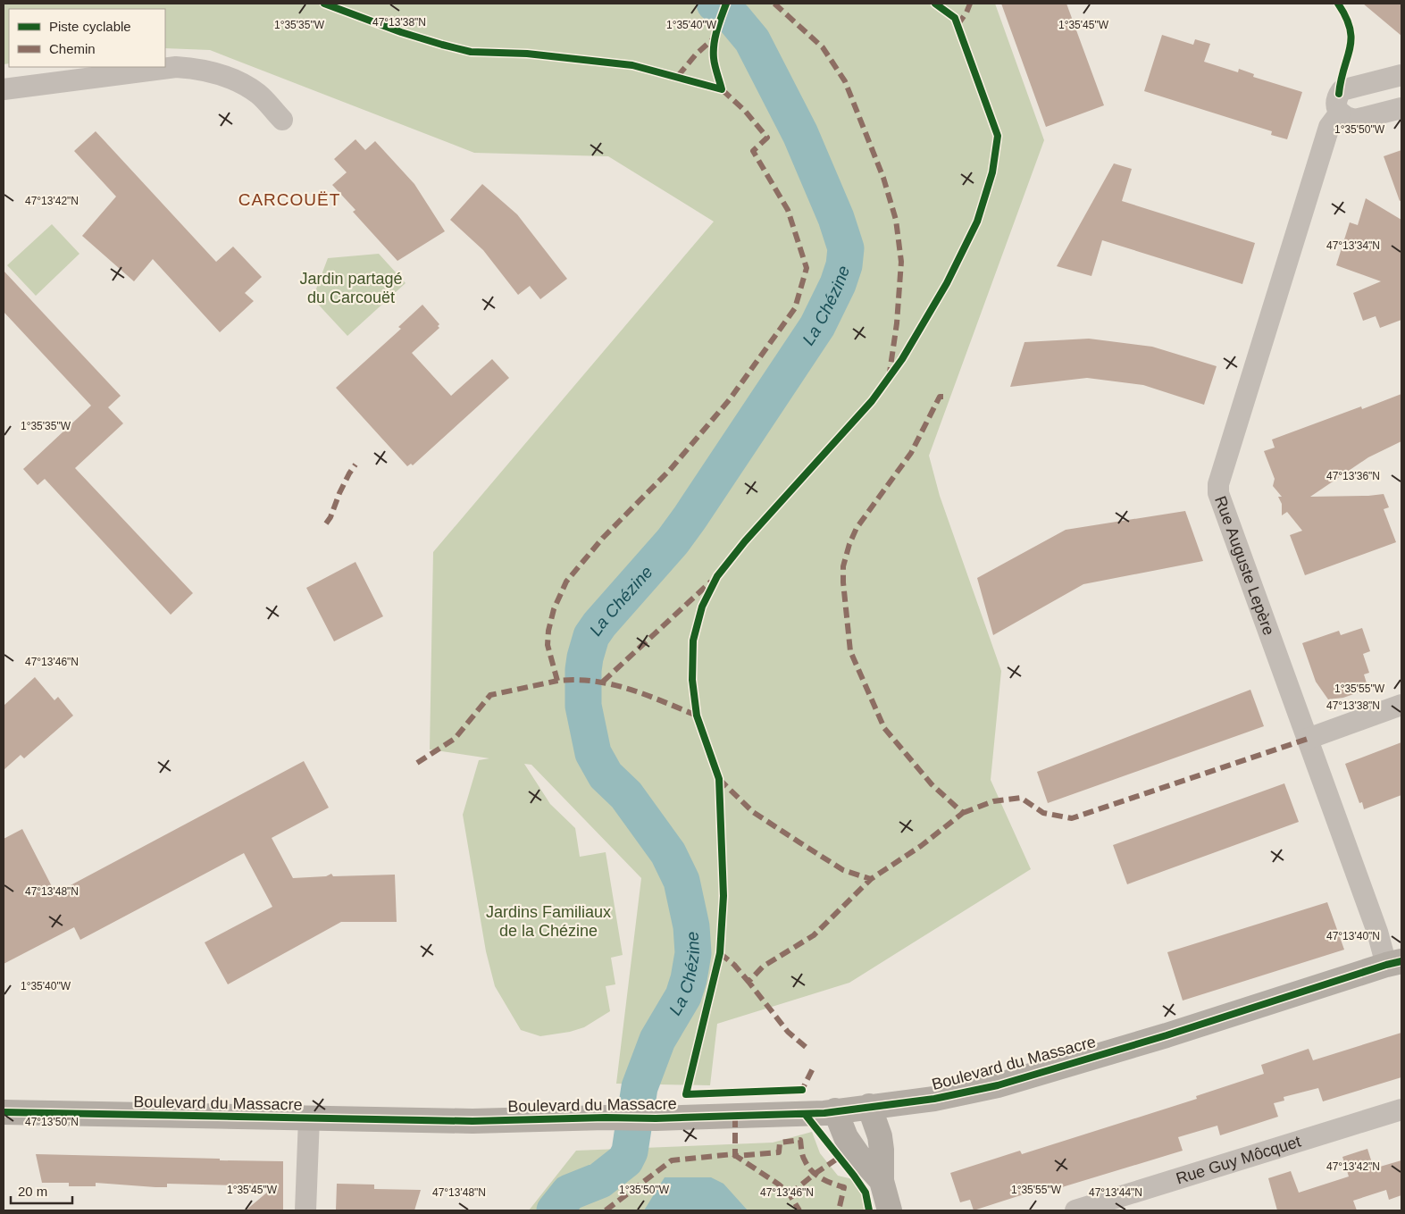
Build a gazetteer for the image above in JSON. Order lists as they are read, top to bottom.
{
  "streets": {
    "main road": ["Boulevard du Massacre"],
    "street": ["Rue Auguste Lepère", "Rue Guy Môcquet"]
  },
  "crossings": [
    ["Rue Auguste Lepère", "Boulevard du Massacre"]
  ],
  "districts": ["CARCOUËT"],
  "water": ["La Chézine"],
  "parks": ["Jardin partagé du Carcouët", "Jardins Familiaux de la Chézine"],
  "legend": ["Piste cyclable", "Chemin"],
  "scale_bar": "20 m",
  "coordinates": [
    "47°13'38\"N",
    "1°35'35\"W",
    "1°35'40\"W",
    "1°35'45\"W",
    "1°35'50\"W",
    "47°13'42\"N",
    "47°13'34\"N",
    "47°13'36\"N",
    "47°13'46\"N",
    "1°35'55\"W",
    "47°13'48\"N",
    "47°13'40\"N",
    "47°13'50\"N",
    "47°13'44\"N"
  ]
}
